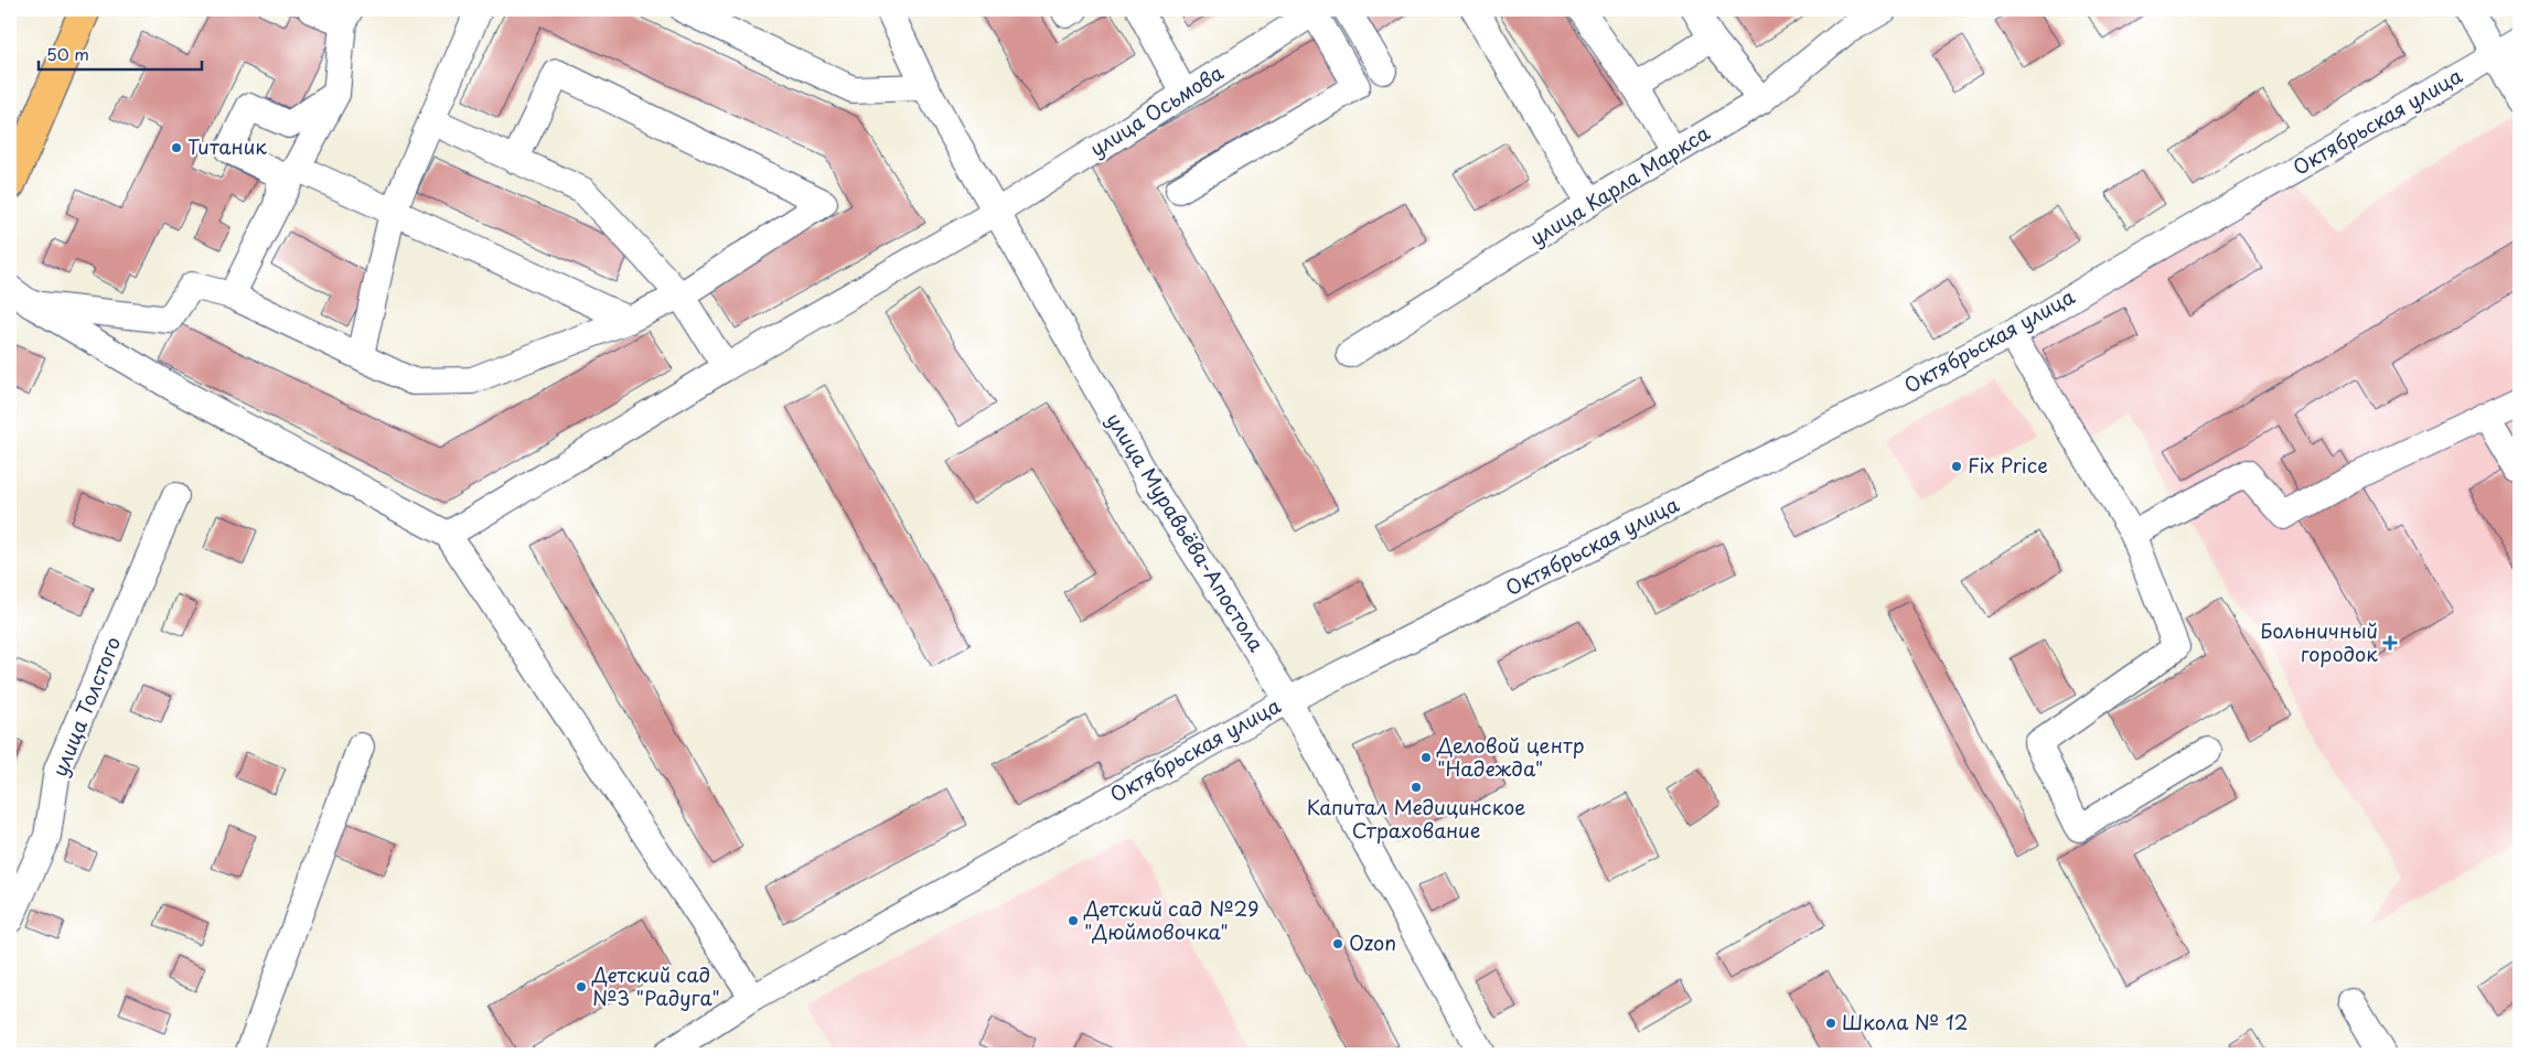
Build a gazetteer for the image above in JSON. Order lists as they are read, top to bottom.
{
  "streets": {
    "street": [
      "улица Осьмова",
      "Октябрьская улица",
      "улица Карла Маркса",
      "улица Муравьёва-Апостола",
      "улица Толстого"
    ]
  },
  "crossings": [
    ["улица Осьмова", "улица Муравьёва-Апостола"],
    ["Октябрьская улица", "улица Муравьёва-Апостола"]
  ],
  "places": {
    "other": [
      "Титаник",
      "Fix Price",
      "Деловой центр \"Надежда\"",
      "Капитал Медицинское Страхование",
      "Детский сад №29 \"Дюймовочка\"",
      "Ozon",
      "Детский сад №3 \"Радуга\"",
      "Школа № 12"
    ],
    "health": ["Больничный городок"]
  },
  "scale_bar": "50 m"
}
